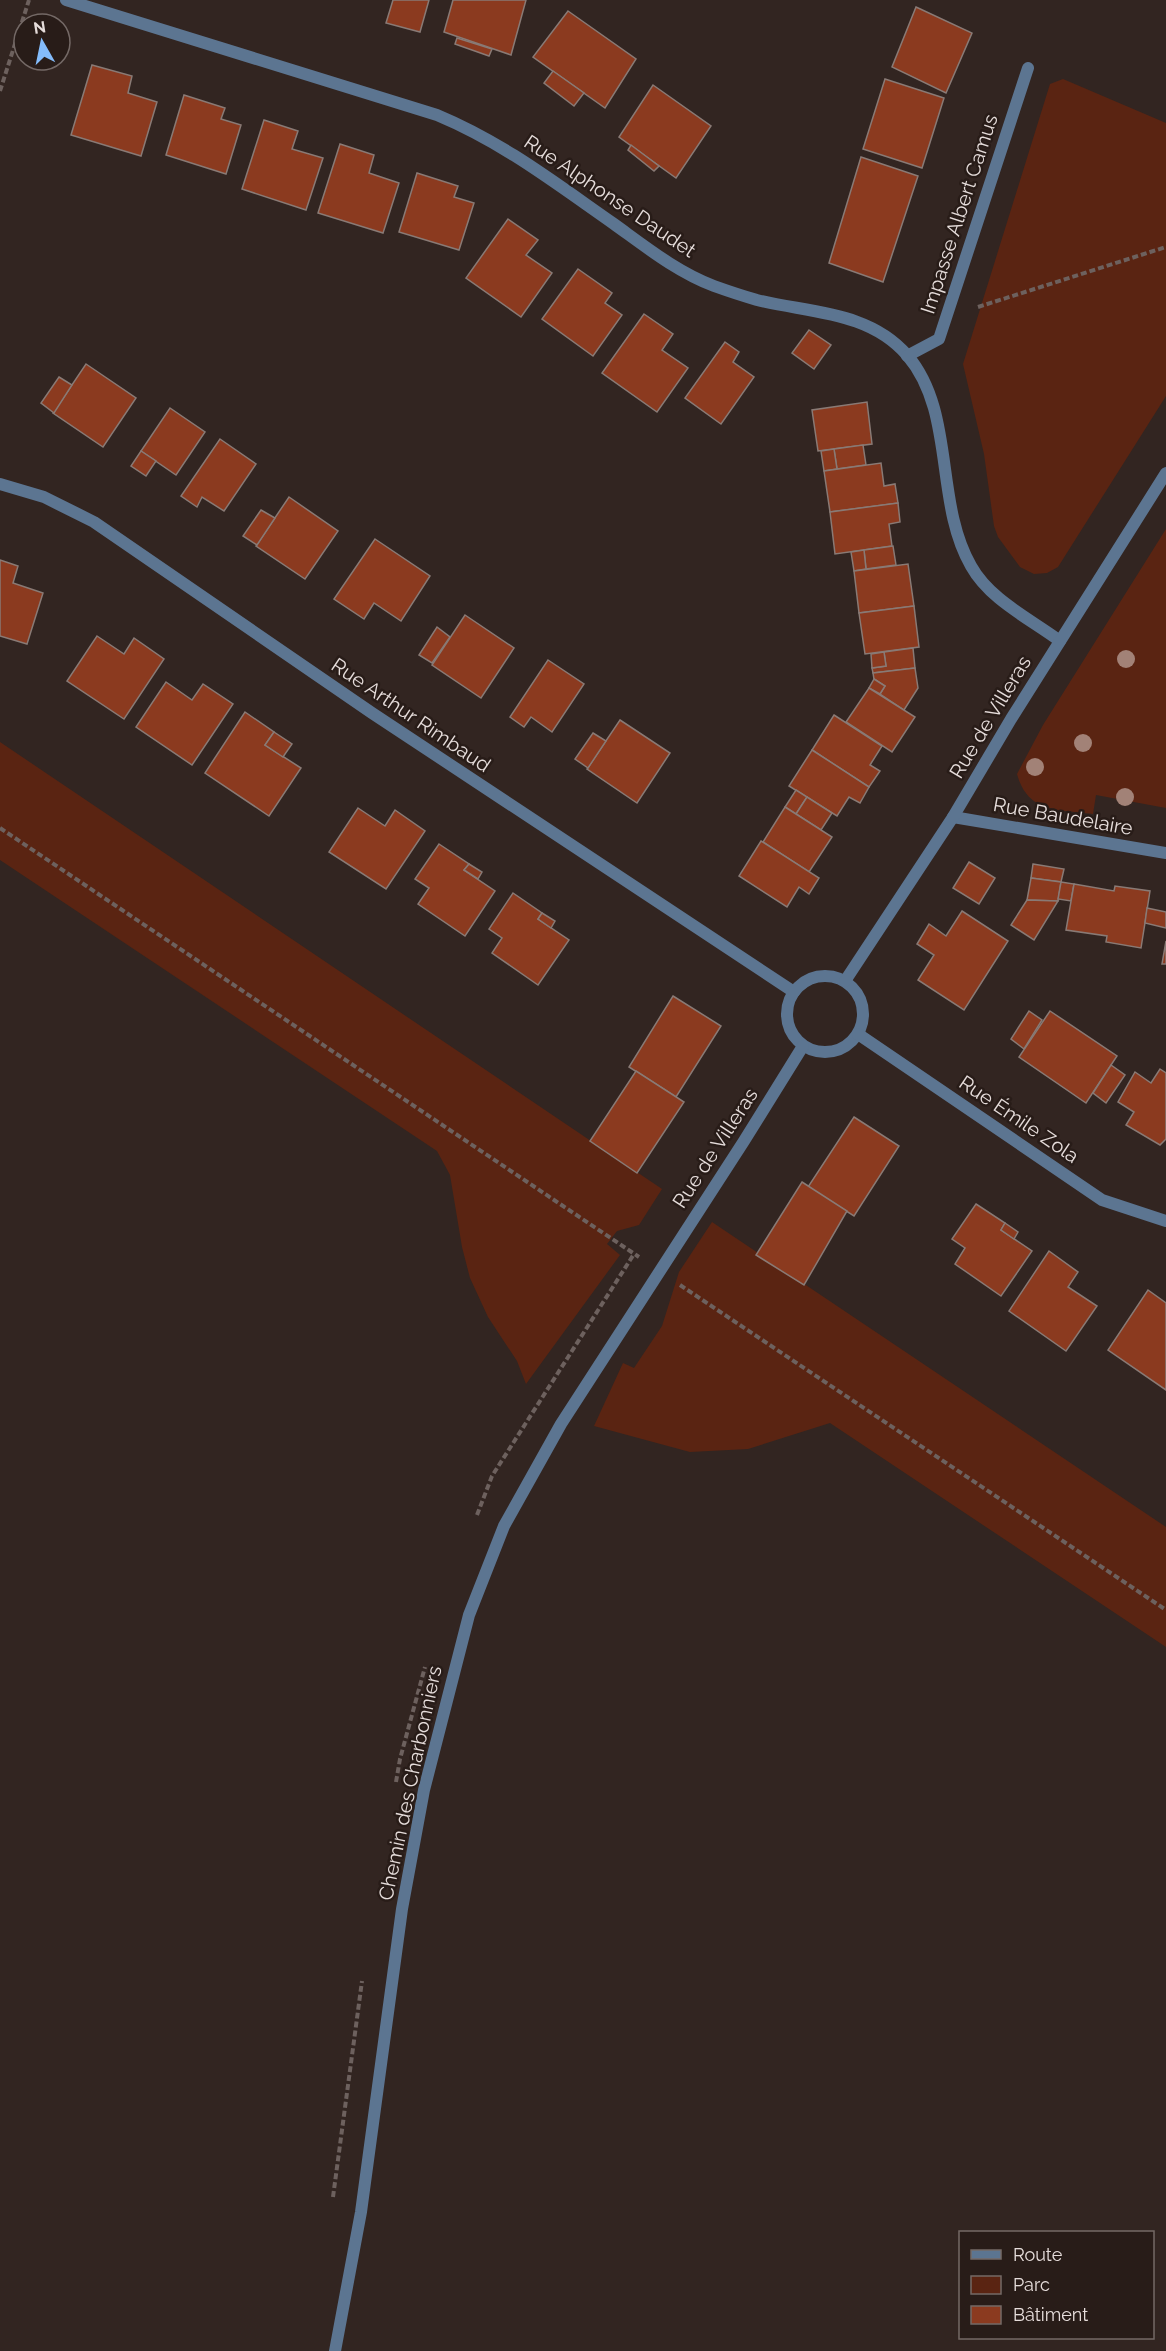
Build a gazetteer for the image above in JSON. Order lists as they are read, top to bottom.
{
  "streets": {
    "street": [
      "Rue Alphonse Daudet",
      "Impasse Albert Camus",
      "Rue Arthur Rimbaud",
      "Rue de Villeras",
      "Rue Baudelaire",
      "Rue Émile Zola",
      "Chemin des Charbonniers"
    ]
  },
  "crossings": [
    ["Rue Alphonse Daudet", "Impasse Albert Camus"],
    ["Rue Alphonse Daudet", "Rue de Villeras"],
    ["Rue Arthur Rimbaud", "Rue de Villeras"],
    ["Rue Arthur Rimbaud", "Rue Émile Zola"],
    ["Rue de Villeras", "Rue Baudelaire"],
    ["Rue de Villeras", "Rue Émile Zola"],
    ["Rue de Villeras", "Chemin des Charbonniers"]
  ],
  "legend": ["Route", "Parc", "Bâtiment"],
  "north": "top"
}
